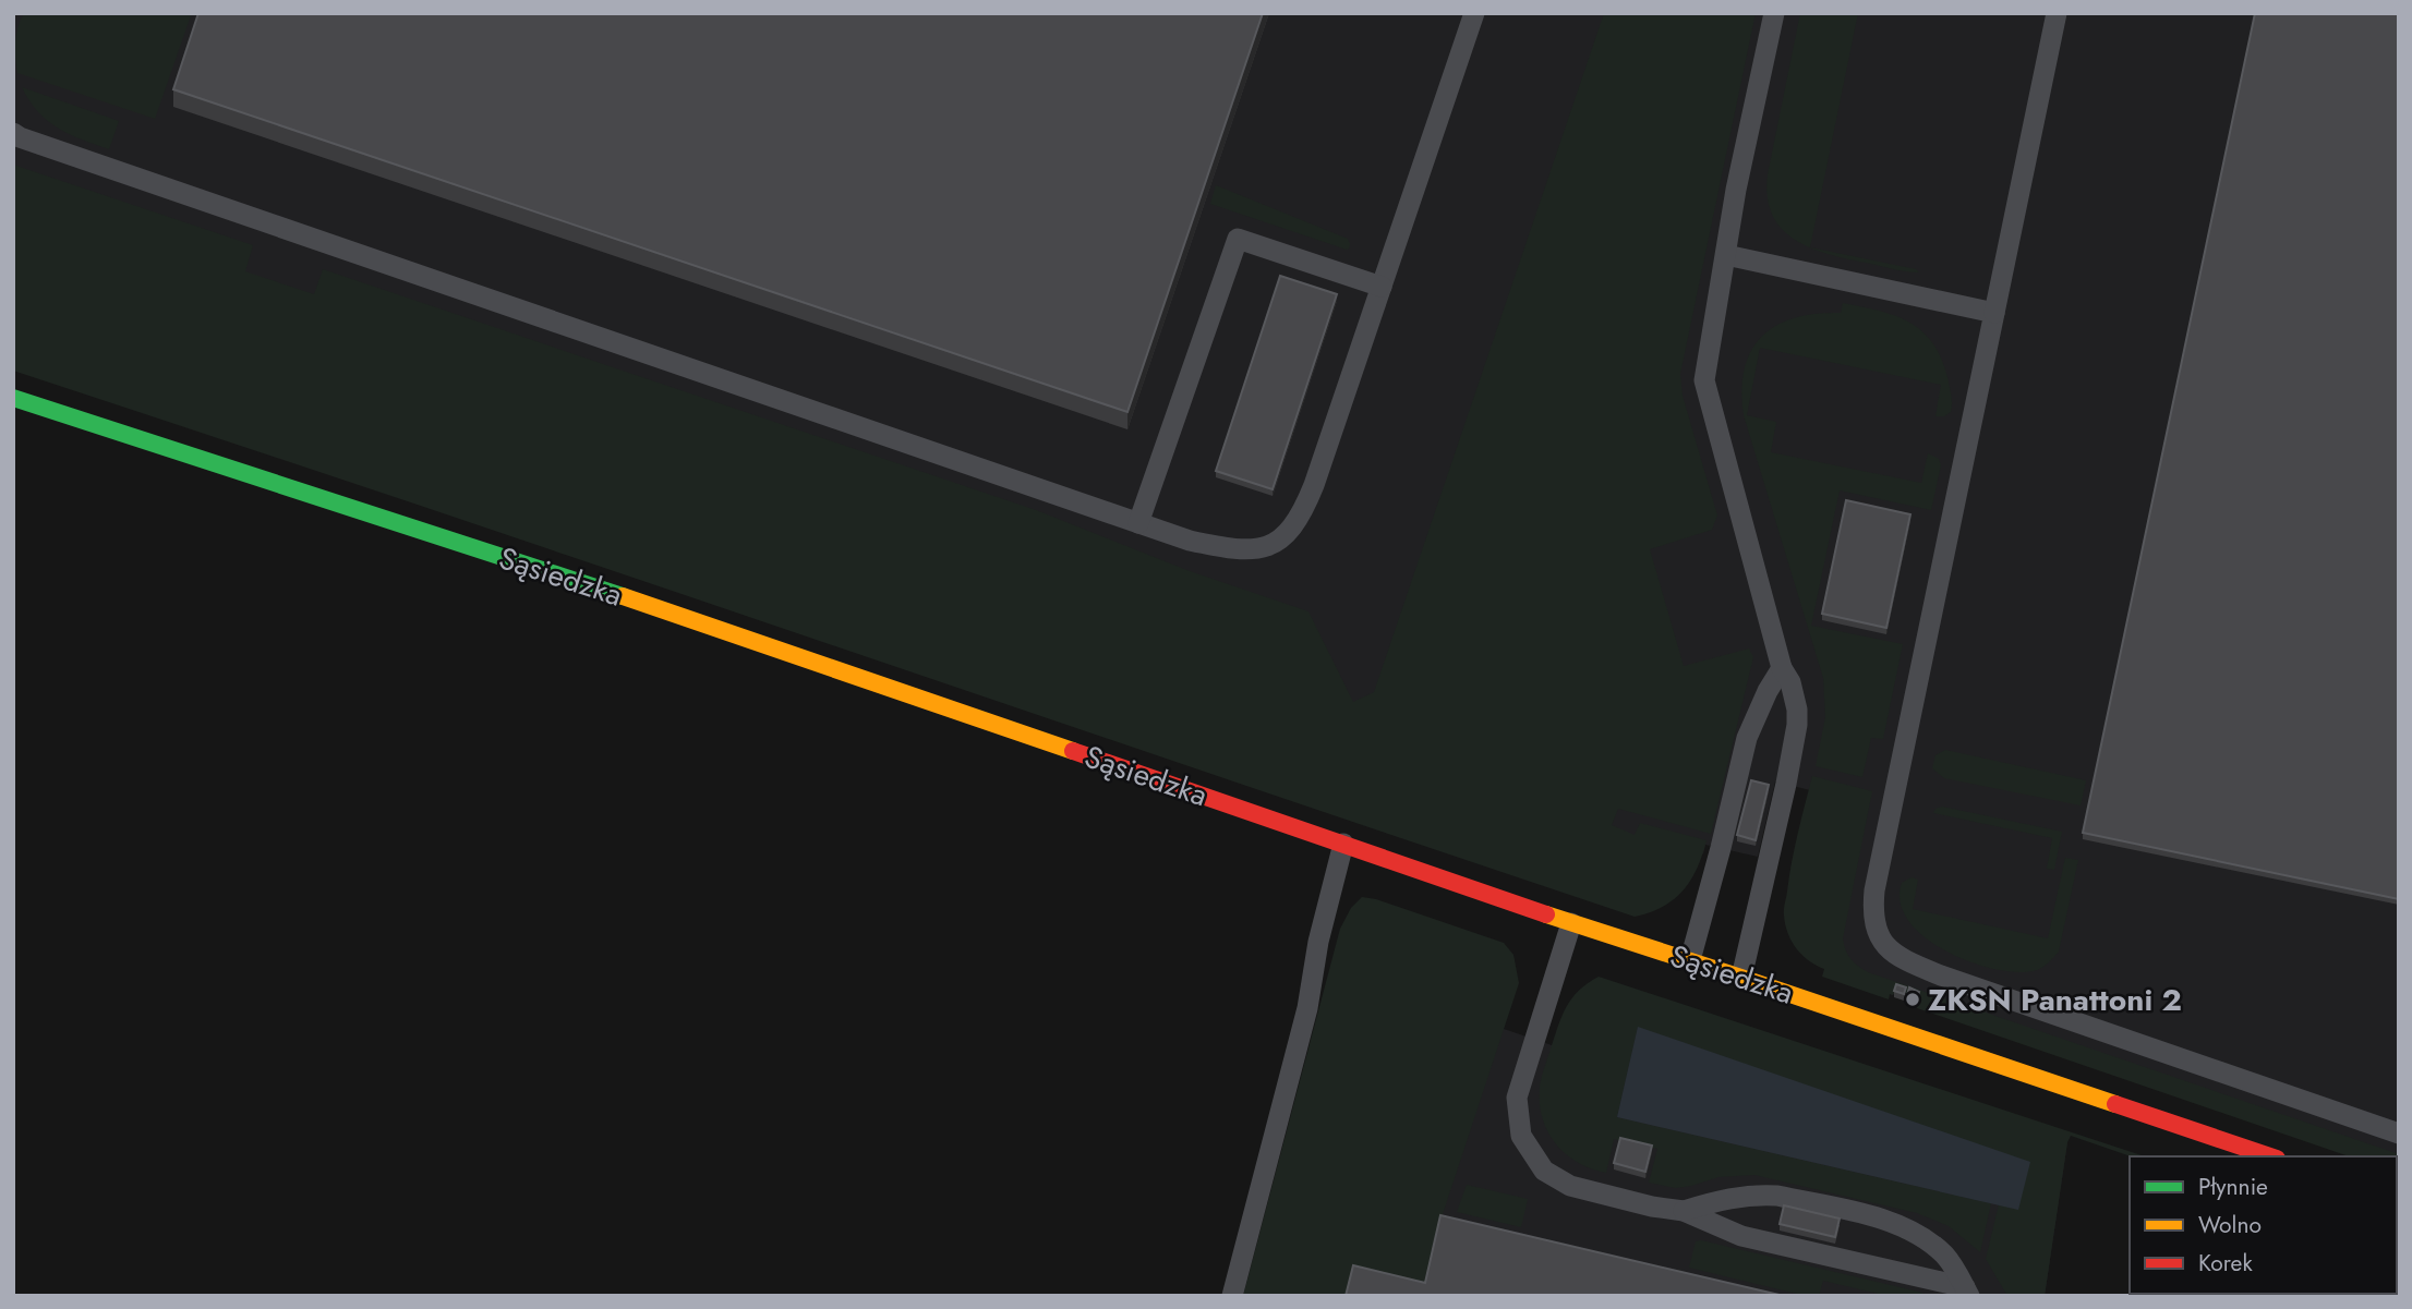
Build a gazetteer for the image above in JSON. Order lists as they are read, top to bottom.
{
  "streets": {
    "street": ["Sąsiedzka"]
  },
  "places": ["ZKSN Panattoni 2"],
  "legend": ["Płynnie", "Wolno", "Korek"]
}
